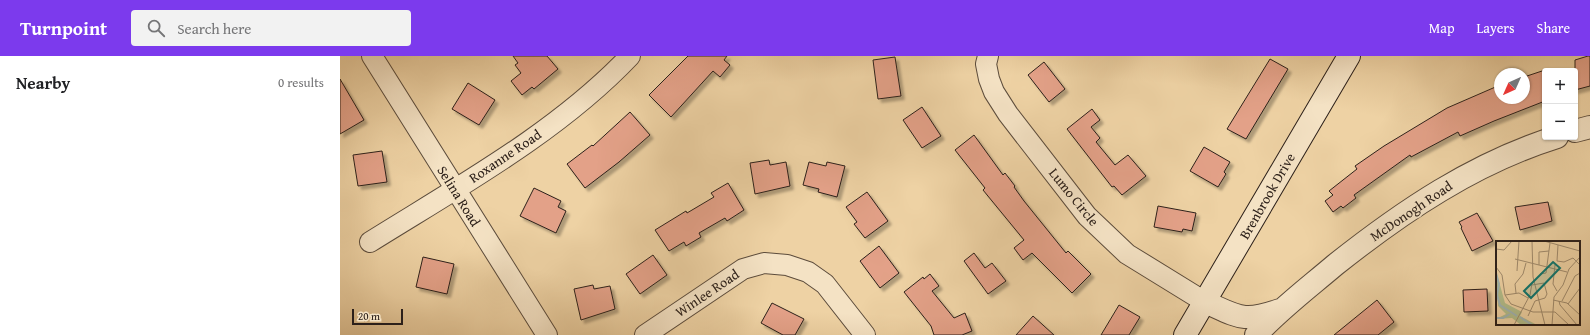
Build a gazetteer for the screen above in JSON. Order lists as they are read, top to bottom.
{
  "streets": {
    "street": [
      "Roxanne Road",
      "Selina Road",
      "Brenbrook Drive",
      "Lumo Circle",
      "McDonogh Road",
      "Winlee Road"
    ]
  },
  "crossings": [
    ["Roxanne Road", "Selina Road"],
    ["Brenbrook Drive", "Lumo Circle"],
    ["Brenbrook Drive", "McDonogh Road"],
    ["Lumo Circle", "McDonogh Road"]
  ],
  "scale_bar": "20 m",
  "north": "bottom left",
  "page": {
    "header": "Turnpoint",
    "search": "Search here",
    "nav": ["Map", "Layers", "Share"],
    "heading": ["Nearby", "0 results"],
    "map_buttons": ["+", "−"],
    "scale": "20 m"
  }
}
